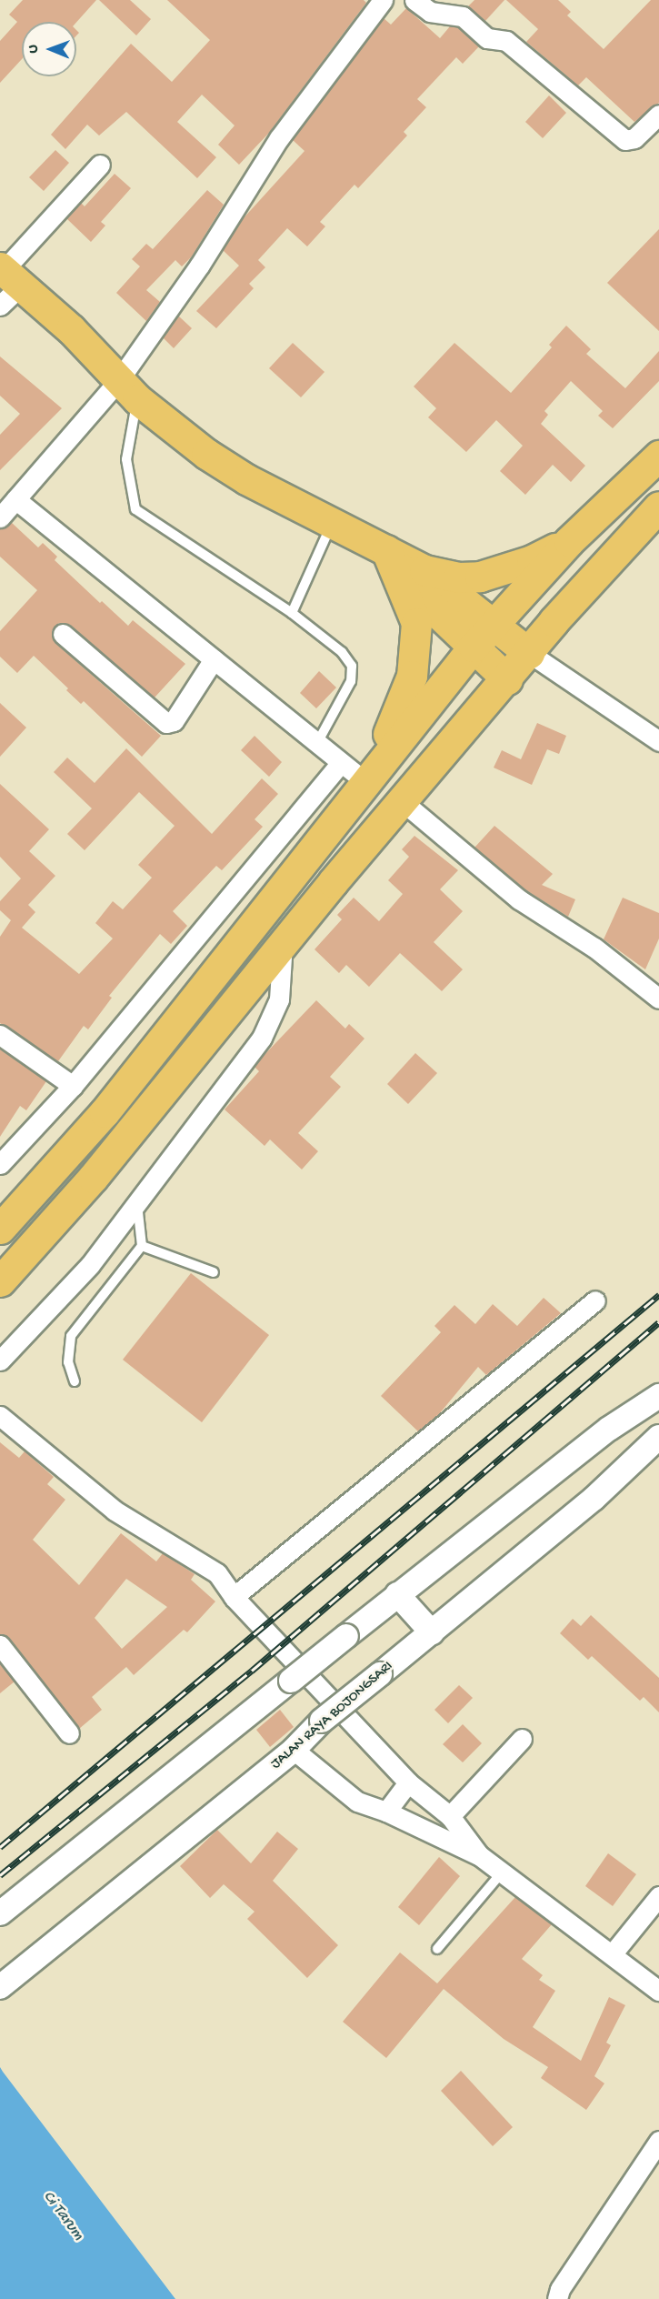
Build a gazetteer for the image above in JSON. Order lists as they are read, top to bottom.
{
  "streets": {
    "street": ["JALAN RAYA BOJONGSARI"]
  },
  "water": ["Ci Tarum"],
  "north": "left"
}
